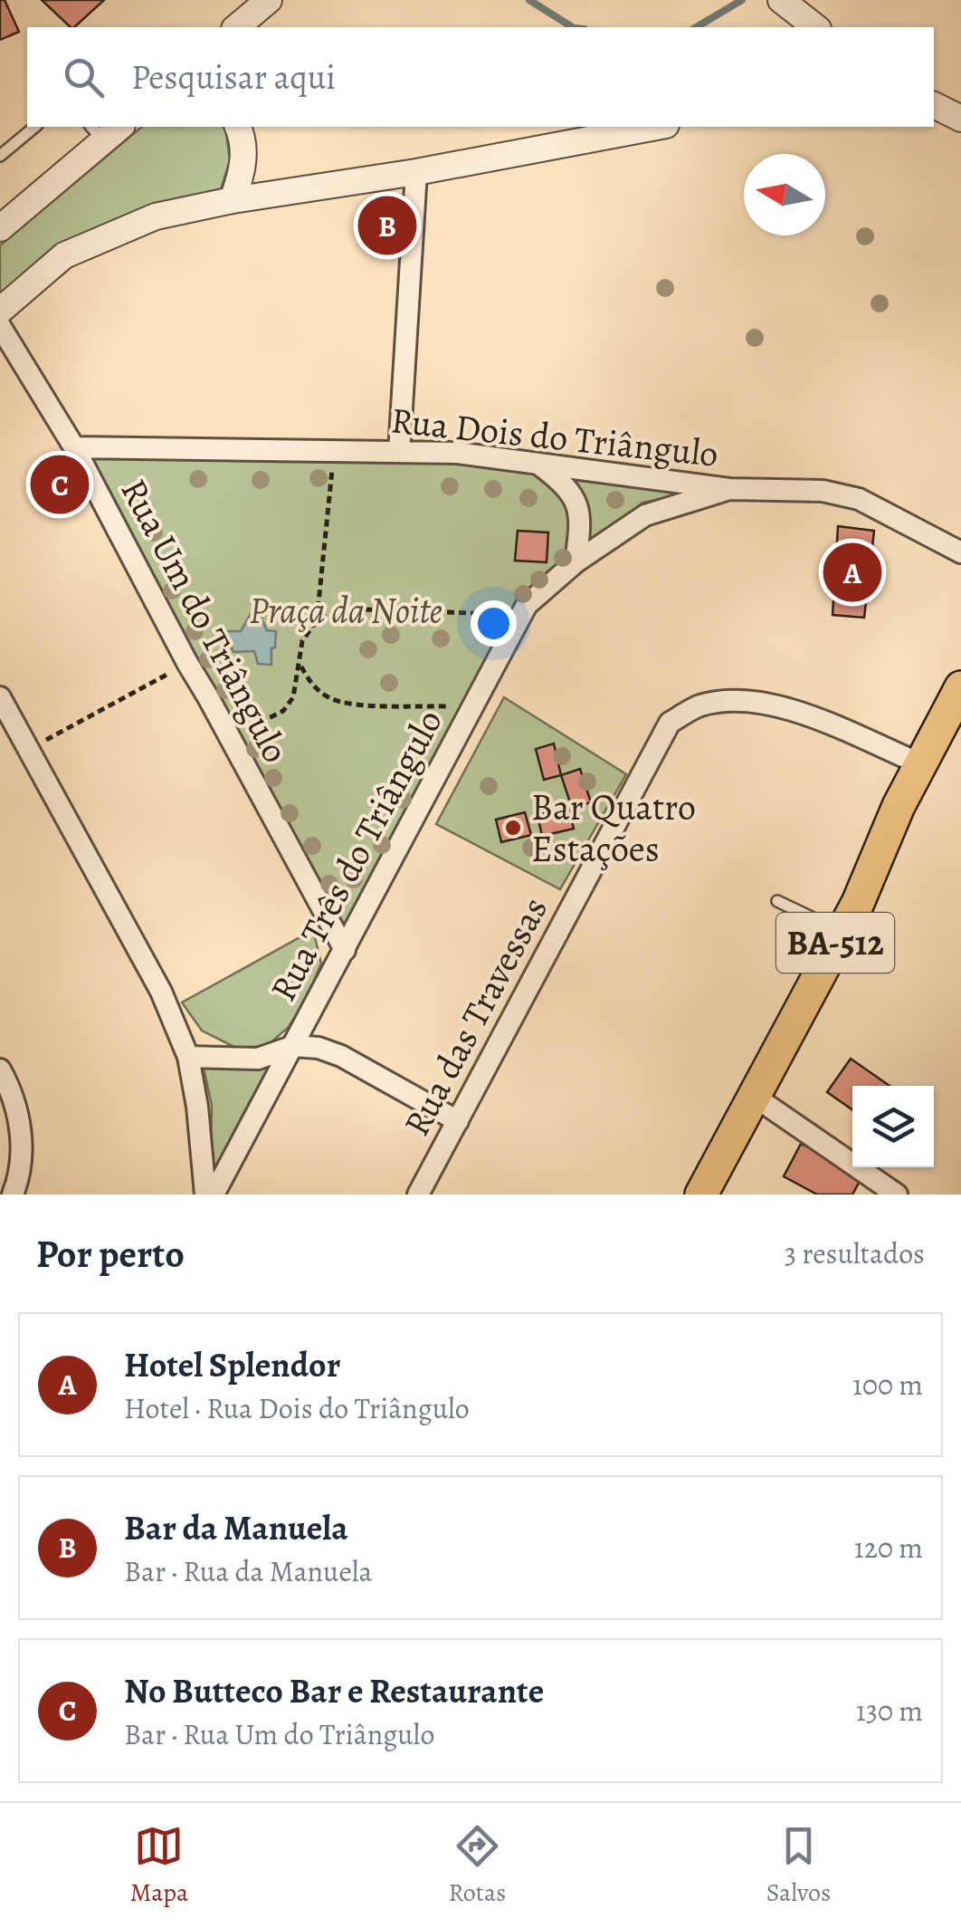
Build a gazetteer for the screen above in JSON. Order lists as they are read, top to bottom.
{
  "streets": {
    "main road": ["BA-512"],
    "street": [
      "Rua Dois do Triângulo",
      "Rua Um do Triângulo",
      "Rua Três do Triângulo",
      "Rua das Travessas"
    ]
  },
  "crossings": [
    ["Rua Dois do Triângulo", "Rua Um do Triângulo"],
    ["Rua Dois do Triângulo", "Rua Três do Triângulo"],
    ["Rua Um do Triângulo", "Rua Três do Triângulo"],
    ["BA-512", "Rua das Travessas"]
  ],
  "parks": ["Praça da Noite"],
  "places": ["Bar Quatro Estações"],
  "north": "left",
  "page": {
    "search": "Pesquisar aqui",
    "pins": ["B", "C", "A"],
    "heading": ["Por perto", "3 resultados"],
    "list": [
      {
        "mark": "A",
        "name": "Hotel Splendor",
        "note": "Hotel · Rua Dois do Triângulo",
        "value": "100 m"
      },
      {
        "mark": "B",
        "name": "Bar da Manuela",
        "note": "Bar · Rua da Manuela",
        "value": "120 m"
      },
      {
        "mark": "C",
        "name": "No Butteco Bar e Restaurante",
        "note": "Bar · Rua Um do Triângulo",
        "value": "130 m"
      }
    ],
    "nav": ["Mapa", "Rotas", "Salvos"]
  }
}
